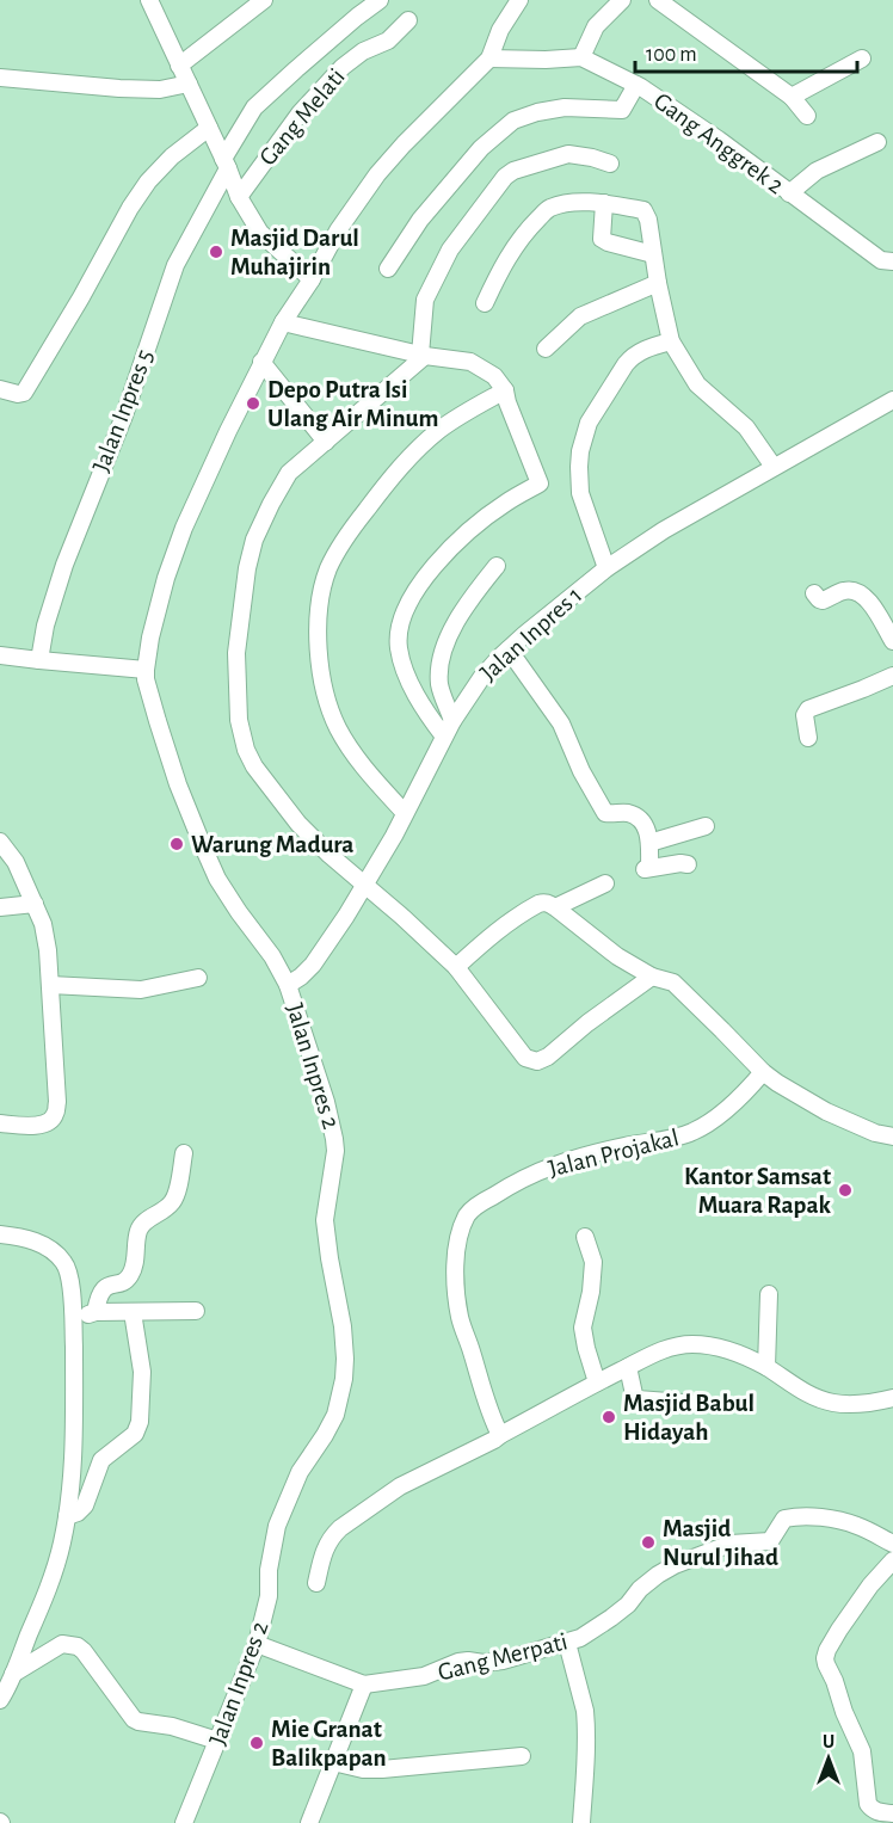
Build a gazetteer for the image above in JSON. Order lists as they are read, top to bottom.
{
  "streets": {
    "street": [
      "Gang Melati",
      "Gang Anggrek 2",
      "Jalan Inpres 5",
      "Jalan Inpres 1",
      "Jalan Inpres 2",
      "Jalan Projakal",
      "Gang Merpati"
    ]
  },
  "crossings": [
    ["Jalan Inpres 1", "Jalan Inpres 2"]
  ],
  "places": [
    "Masjid Darul Muhajirin",
    "Depo Putra Isi Ulang Air Minum",
    "Warung Madura",
    "Kantor Samsat Muara Rapak",
    "Masjid Babul Hidayah",
    "Masjid Nurul Jihad",
    "Mie Granat Balikpapan"
  ],
  "scale_bar": "100 m",
  "north": "top"
}
